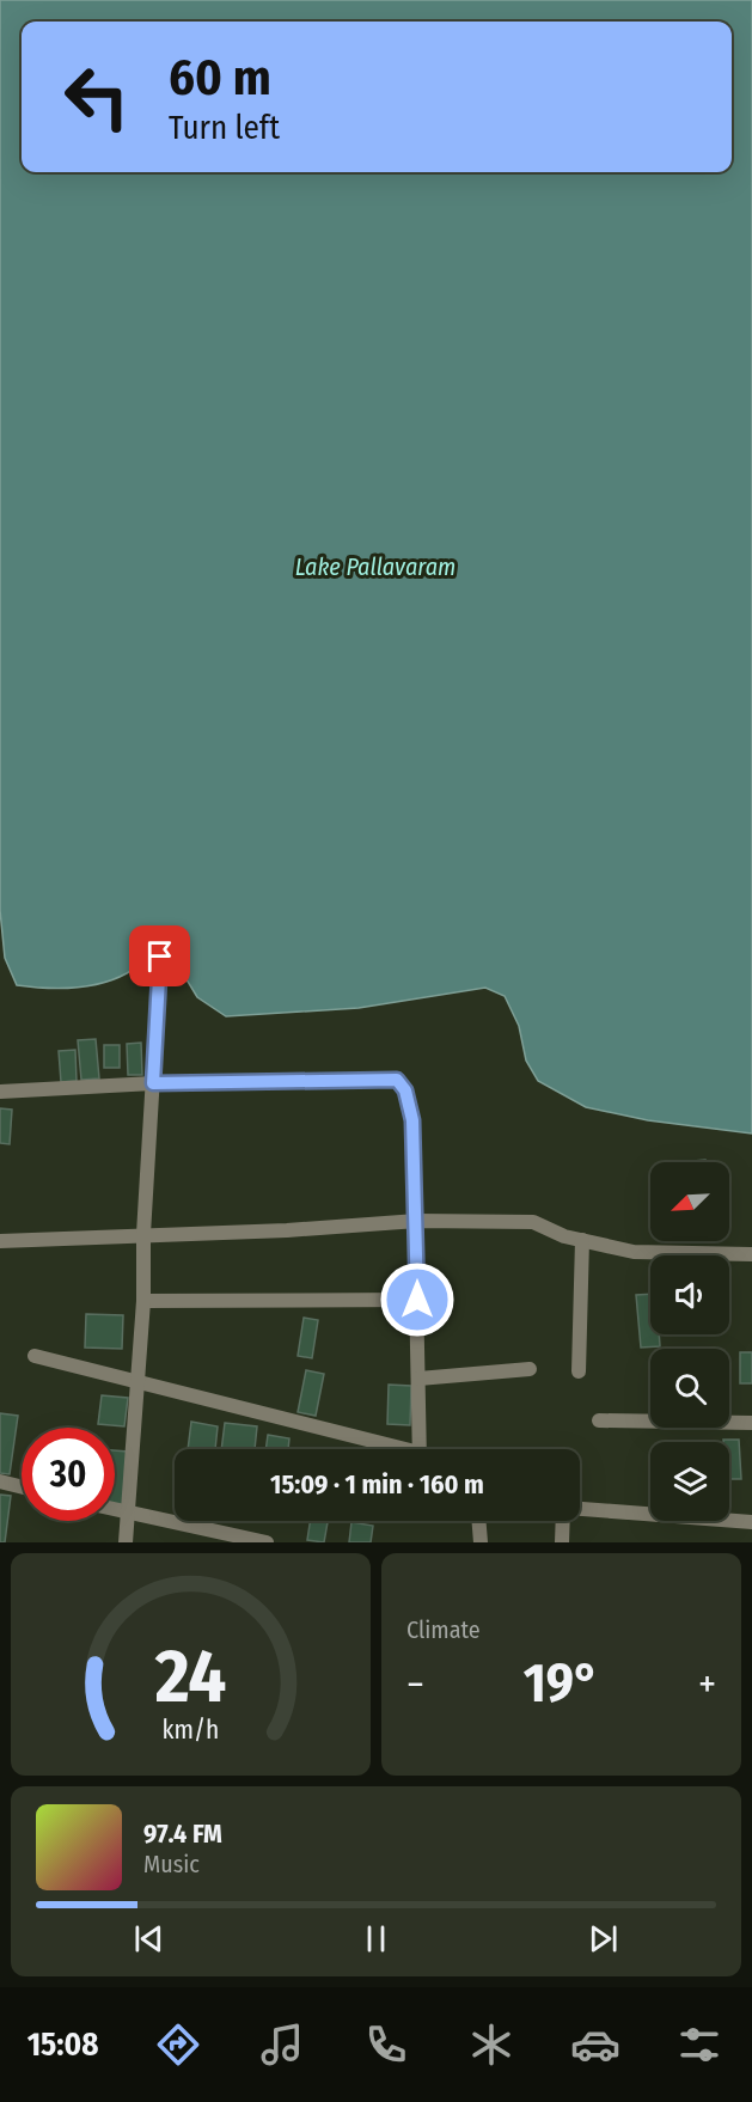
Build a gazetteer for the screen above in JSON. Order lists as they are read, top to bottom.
{
  "water": ["Lake Pallavaram"],
  "north": "bottom left",
  "page": {
    "turn": ["60 m", "Turn left"],
    "limit": "30",
    "trip": "15:09 · 1 min · 160 m",
    "tile": "Climate",
    "heat": ["−", "19°", "+"],
    "song": ["97.4 FM", "Music"],
    "tabs": "15:08",
    "gauge": ["24", "km/h"]
  }
}
